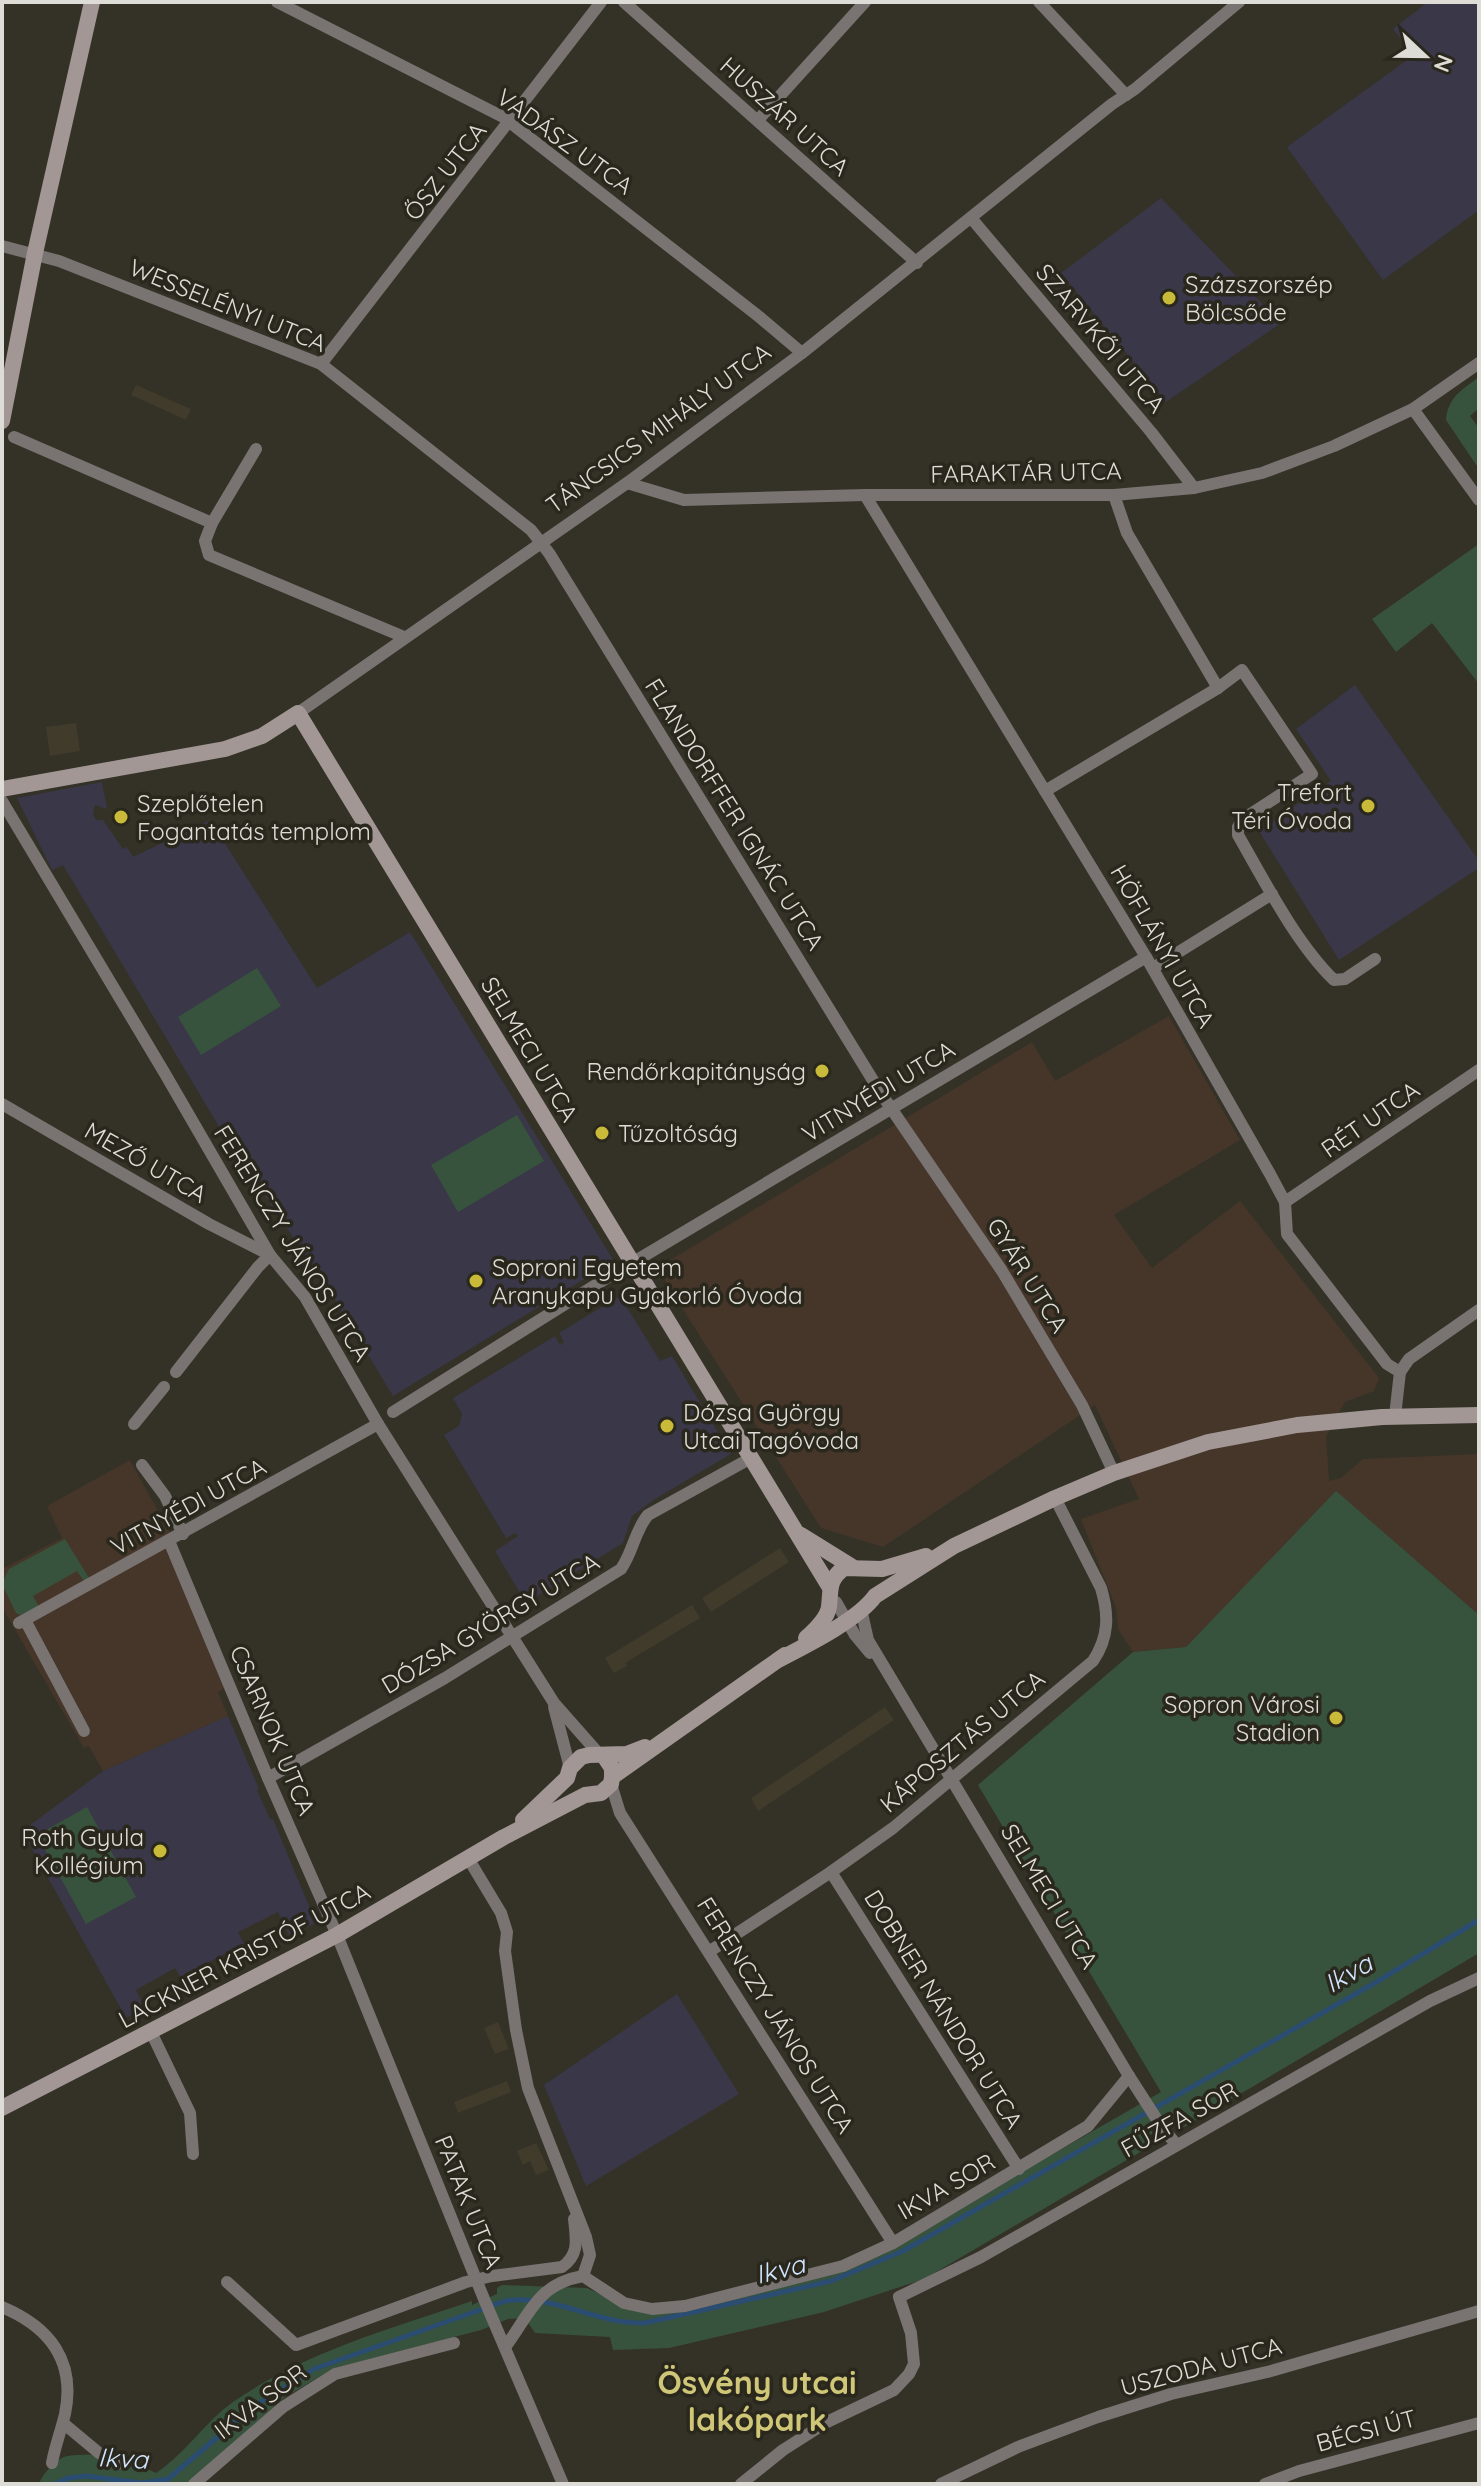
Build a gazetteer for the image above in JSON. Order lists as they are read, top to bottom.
{
  "streets": {
    "street": [
      "HUSZÁR UTCA",
      "VADÁSZ UTCA",
      "ŐSZ UTCA",
      "WESSELÉNYI UTCA",
      "SZARVKŐI UTCA",
      "TÁNCSICS MIHÁLY UTCA",
      "FARAKTÁR UTCA",
      "FLANDORFFER IGNÁC UTCA",
      "HÖFLÁNYI UTCA",
      "SELMECI UTCA",
      "VITNYÉDI UTCA",
      "RÉT UTCA",
      "MEZŐ UTCA",
      "FERENCZY JÁNOS UTCA",
      "GYÁR UTCA",
      "DÓZSA GYÖRGY UTCA",
      "CSARNOK UTCA",
      "KÁPOSZTÁS UTCA",
      "LACKNER KRISTÓF UTCA",
      "DOBNER NÁNDOR UTCA",
      "FŰZFA SOR",
      "IKVA SOR",
      "PATAK UTCA",
      "USZODA UTCA",
      "BÉCSI ÚT"
    ]
  },
  "crossings": [
    ["HUSZÁR UTCA", "TÁNCSICS MIHÁLY UTCA"],
    ["VADÁSZ UTCA", "ŐSZ UTCA"],
    ["VADÁSZ UTCA", "TÁNCSICS MIHÁLY UTCA"],
    ["ŐSZ UTCA", "WESSELÉNYI UTCA"],
    ["WESSELÉNYI UTCA", "TÁNCSICS MIHÁLY UTCA"],
    ["WESSELÉNYI UTCA", "FLANDORFFER IGNÁC UTCA"],
    ["SZARVKŐI UTCA", "TÁNCSICS MIHÁLY UTCA"],
    ["SZARVKŐI UTCA", "FARAKTÁR UTCA"],
    ["TÁNCSICS MIHÁLY UTCA", "FARAKTÁR UTCA"],
    ["TÁNCSICS MIHÁLY UTCA", "FLANDORFFER IGNÁC UTCA"],
    ["TÁNCSICS MIHÁLY UTCA", "SELMECI UTCA"],
    ["FARAKTÁR UTCA", "HÖFLÁNYI UTCA"],
    ["FLANDORFFER IGNÁC UTCA", "VITNYÉDI UTCA"],
    ["FLANDORFFER IGNÁC UTCA", "GYÁR UTCA"],
    ["HÖFLÁNYI UTCA", "VITNYÉDI UTCA"],
    ["HÖFLÁNYI UTCA", "RÉT UTCA"],
    ["SELMECI UTCA", "VITNYÉDI UTCA"],
    ["SELMECI UTCA", "DÓZSA GYÖRGY UTCA"],
    ["SELMECI UTCA", "KÁPOSZTÁS UTCA"],
    ["SELMECI UTCA", "LACKNER KRISTÓF UTCA"],
    ["SELMECI UTCA", "FŰZFA SOR"],
    ["SELMECI UTCA", "IKVA SOR"],
    ["VITNYÉDI UTCA", "FERENCZY JÁNOS UTCA"],
    ["VITNYÉDI UTCA", "GYÁR UTCA"],
    ["VITNYÉDI UTCA", "CSARNOK UTCA"],
    ["MEZŐ UTCA", "FERENCZY JÁNOS UTCA"],
    ["FERENCZY JÁNOS UTCA", "DÓZSA GYÖRGY UTCA"],
    ["FERENCZY JÁNOS UTCA", "KÁPOSZTÁS UTCA"],
    ["FERENCZY JÁNOS UTCA", "LACKNER KRISTÓF UTCA"],
    ["FERENCZY JÁNOS UTCA", "IKVA SOR"],
    ["GYÁR UTCA", "LACKNER KRISTÓF UTCA"],
    ["DÓZSA GYÖRGY UTCA", "CSARNOK UTCA"],
    ["CSARNOK UTCA", "LACKNER KRISTÓF UTCA"],
    ["CSARNOK UTCA", "PATAK UTCA"],
    ["KÁPOSZTÁS UTCA", "LACKNER KRISTÓF UTCA"],
    ["KÁPOSZTÁS UTCA", "DOBNER NÁNDOR UTCA"],
    ["LACKNER KRISTÓF UTCA", "PATAK UTCA"],
    ["DOBNER NÁNDOR UTCA", "IKVA SOR"],
    ["IKVA SOR", "PATAK UTCA"]
  ],
  "districts": ["Ösvény utcai lakópark"],
  "water": ["Ikva"],
  "places": [
    "Százszorszép Bölcsőde",
    "Trefort Téri Óvoda",
    "Szeplőtelen Fogantatás templom",
    "Rendőrkapitányság",
    "Tűzoltóság",
    "Soproni Egyetem Aranykapu Gyakorló Óvoda",
    "Dózsa György Utcai Tagóvoda",
    "Sopron Városi Stadion",
    "Roth Gyula Kollégium"
  ],
  "north": "right"
}
